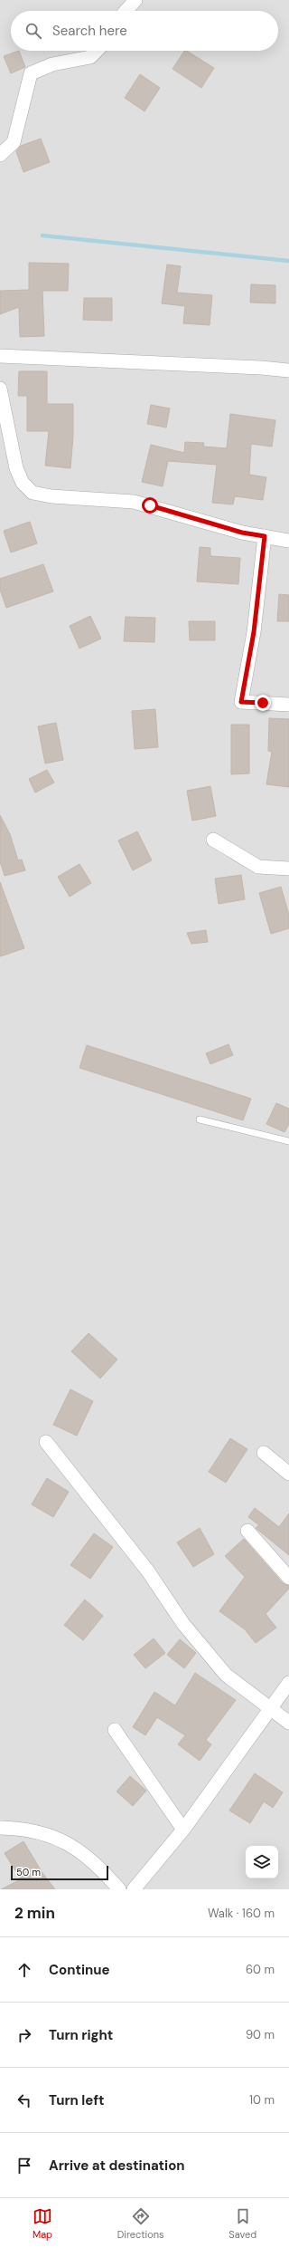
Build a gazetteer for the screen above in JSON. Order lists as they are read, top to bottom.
{
  "scale_bar": "50 m",
  "page": {
    "search": "Search here",
    "scale": "50 m",
    "heading": ["2 min", "Walk · 160 m"],
    "list": [
      ["Continue", "60 m"],
      ["Turn right", "90 m"],
      ["Turn left", "10 m"],
      "Arrive at destination"
    ],
    "nav": ["Map", "Directions", "Saved"]
  }
}
